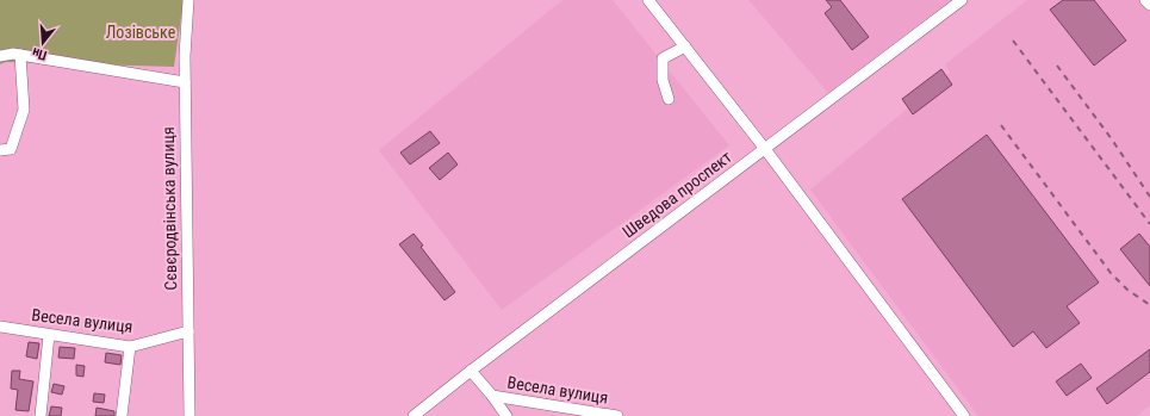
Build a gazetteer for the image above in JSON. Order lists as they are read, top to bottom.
{
  "streets": {
    "street": ["Шведова проспект", "Сєвєродвінська вулиця", "Весела вулиця"]
  },
  "crossings": [
    ["Сєвєродвінська вулиця", "Весела вулиця"]
  ],
  "parks": ["Лозівське"],
  "north": "bottom"
}
